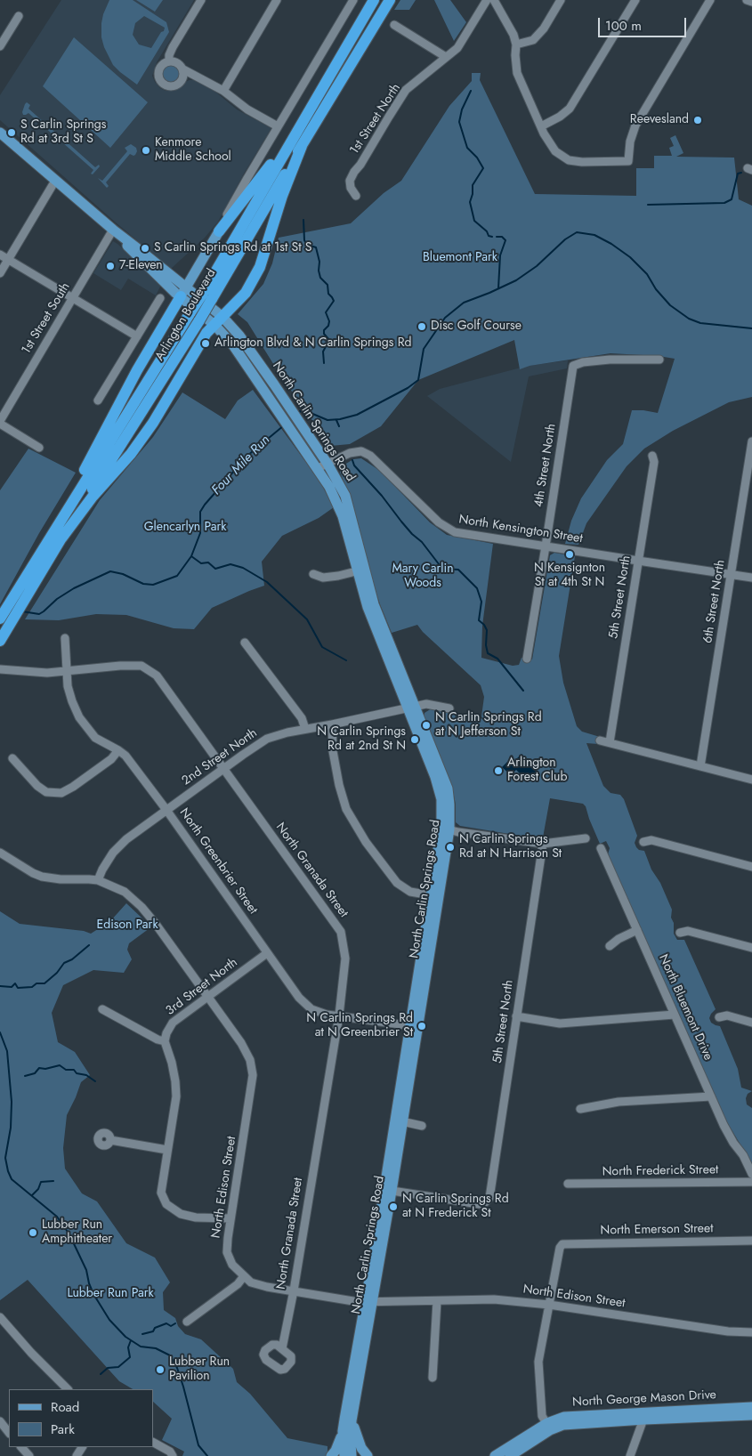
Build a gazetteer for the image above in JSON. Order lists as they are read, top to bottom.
{
  "streets": {
    "highway": ["Arlington Boulevard"],
    "main road": ["North Carlin Springs Road", "North George Mason Drive"],
    "street": [
      "1st Street North",
      "1st Street South",
      "4th Street North",
      "North Kensington Street",
      "5th Street North",
      "6th Street North",
      "2nd Street North",
      "North Greenbrier Street",
      "North Granada Street",
      "3rd Street North",
      "North Bluemont Drive",
      "North Frederick Street",
      "North Edison Street",
      "North Emerson Street"
    ]
  },
  "crossings": [
    ["North Carlin Springs Road", "North Kensington Street"],
    ["North Carlin Springs Road", "5th Street North"],
    ["North Carlin Springs Road", "2nd Street North"],
    ["North Carlin Springs Road", "North Greenbrier Street"],
    ["North Carlin Springs Road", "North Edison Street"],
    ["4th Street North", "North Kensington Street"],
    ["North Kensington Street", "5th Street North"],
    ["North Kensington Street", "6th Street North"],
    ["2nd Street North", "North Greenbrier Street"],
    ["2nd Street North", "North Granada Street"],
    ["2nd Street North", "North Edison Street"],
    ["North Greenbrier Street", "North Granada Street"],
    ["North Greenbrier Street", "3rd Street North"],
    ["North Granada Street", "North Edison Street"],
    ["3rd Street North", "North Edison Street"],
    ["North Edison Street", "North Emerson Street"]
  ],
  "water": ["Four Mile Run"],
  "parks": [
    "Bluemont Park",
    "Glencarlyn Park",
    "Mary Carlin Woods",
    "Edison Park",
    "Lubber Run Park"
  ],
  "places": [
    "Reevesland",
    "S Carlin Springs Rd at 3rd St S",
    "Kenmore Middle School",
    "S Carlin Springs Rd at 1st St S",
    "7-Eleven",
    "Disc Golf Course",
    "Arlington Blvd & N Carlin Springs Rd",
    "N Kensignton St at 4th St N",
    "N Carlin Springs Rd at N Jefferson St",
    "N Carlin Springs Rd at 2nd St N",
    "Arlington Forest Club",
    "N Carlin Springs Rd at N Harrison St",
    "N Carlin Springs Rd at N Greenbrier St",
    "N Carlin Springs Rd at N Frederick St",
    "Lubber Run Amphitheater",
    "Lubber Run Pavilion"
  ],
  "legend": ["Road", "Park"],
  "scale_bar": "100 m"
}
